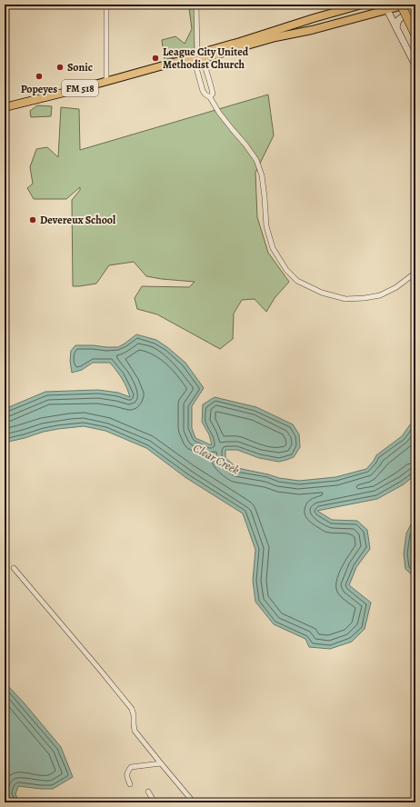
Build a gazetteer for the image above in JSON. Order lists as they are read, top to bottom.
{
  "streets": {
    "main road": ["FM 518"]
  },
  "water": ["Clear Creek"],
  "places": [
    "League City United Methodist Church",
    "Sonic",
    "Popeyes",
    "Devereux School"
  ]
}
